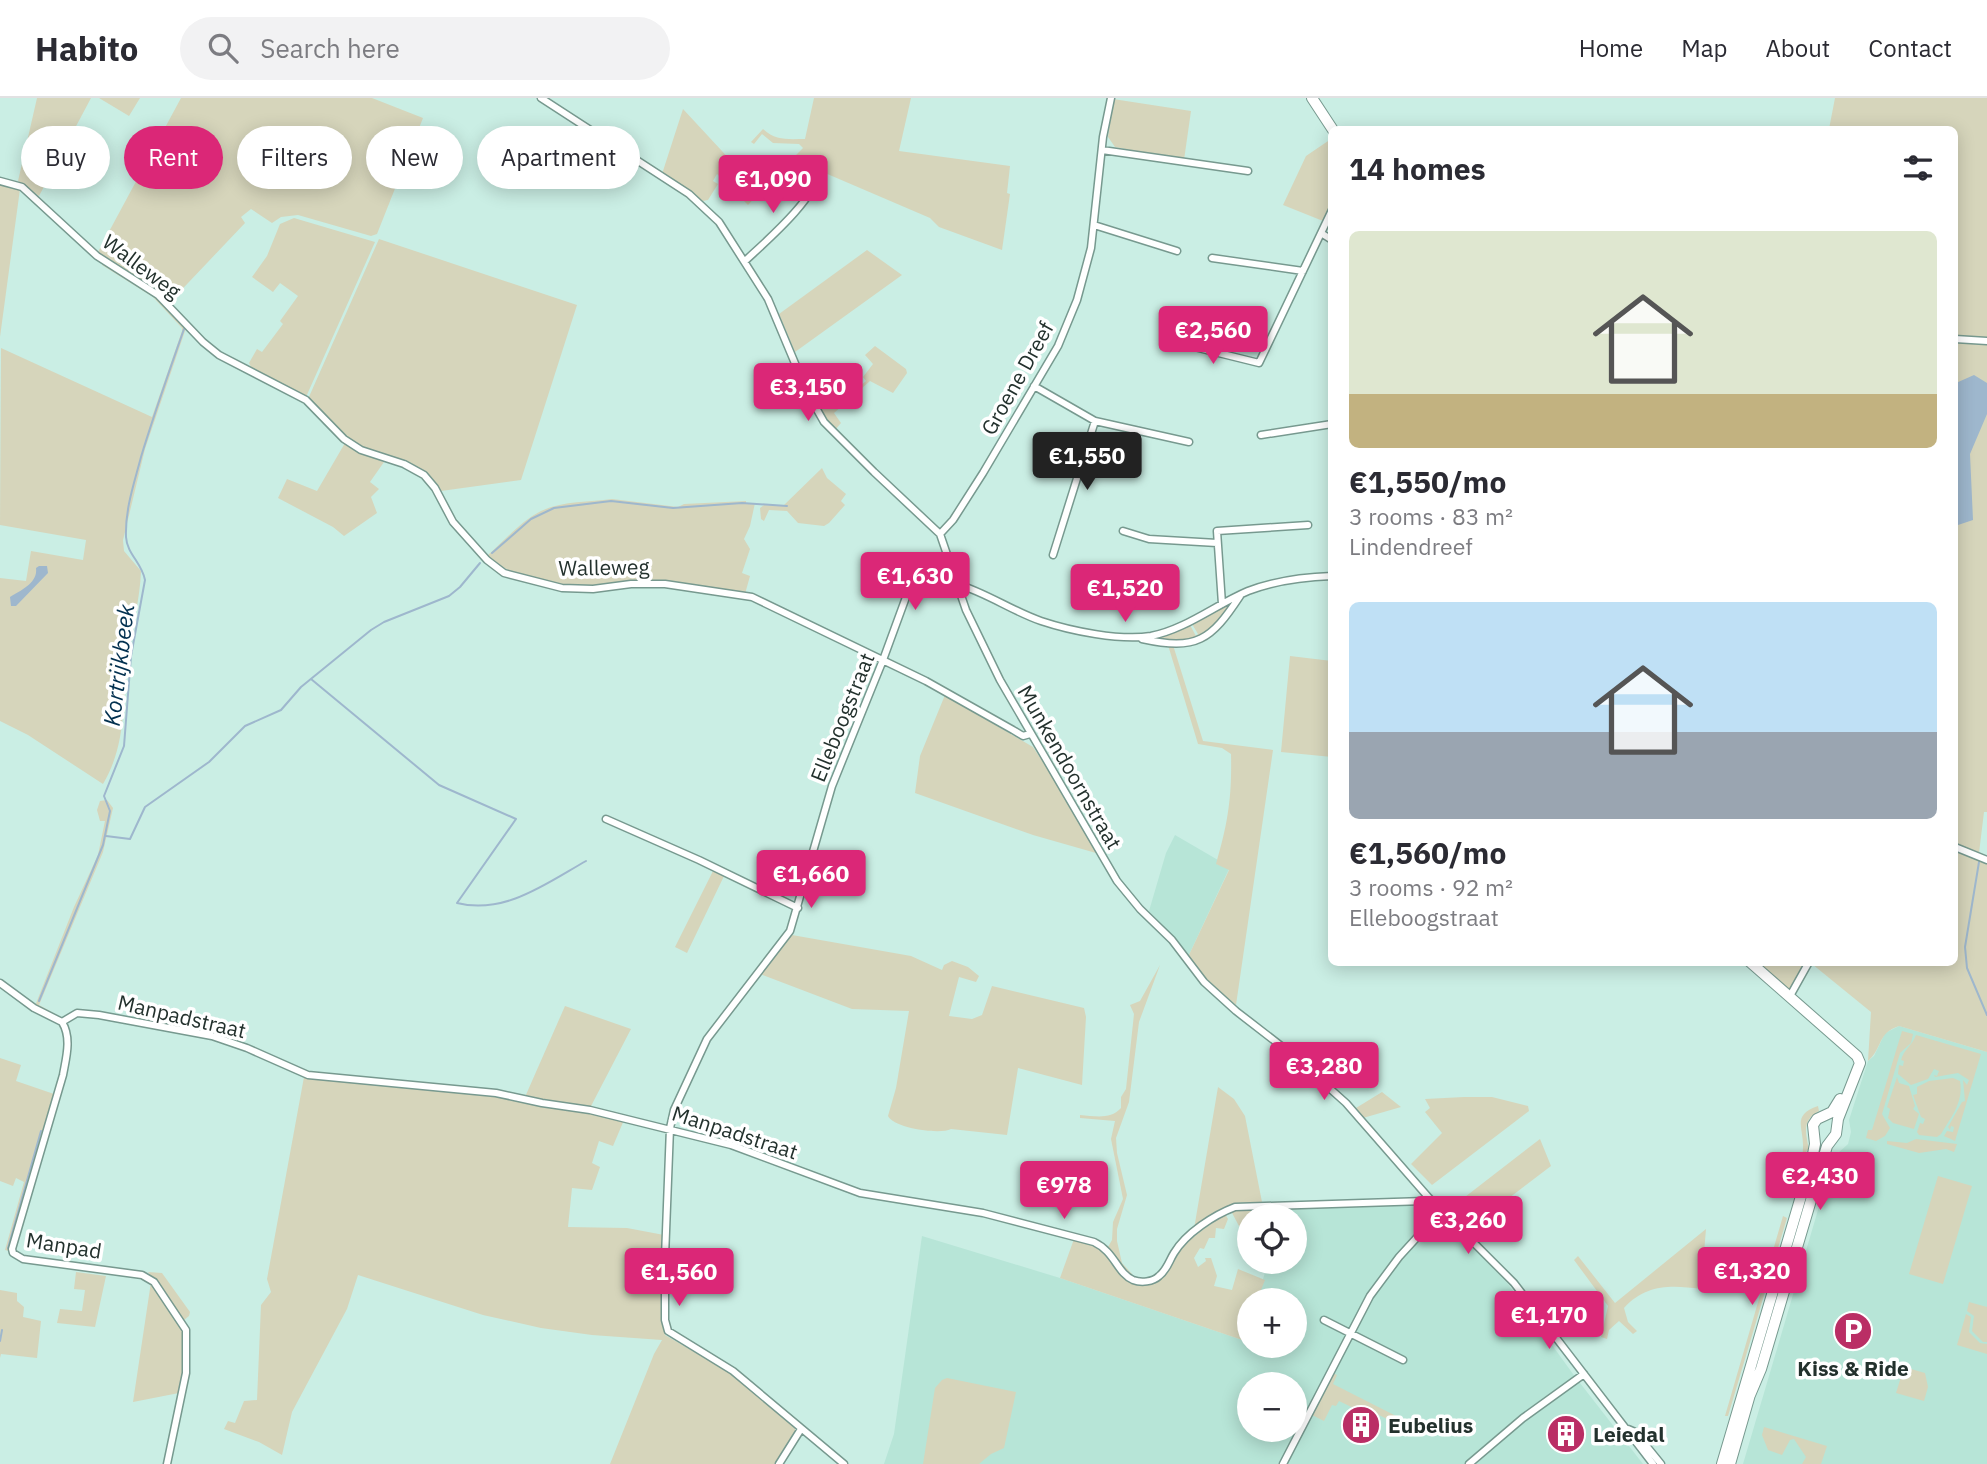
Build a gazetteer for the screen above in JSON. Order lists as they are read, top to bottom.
{
  "streets": {
    "street": [
      "Walleweg",
      "Groene Dreef",
      "Elleboogstraat",
      "Munkendoornstraat",
      "Manpadstraat",
      "Manpad"
    ]
  },
  "crossings": [
    ["Walleweg", "Elleboogstraat"],
    ["Walleweg", "Munkendoornstraat"],
    ["Groene Dreef", "Munkendoornstraat"],
    ["Elleboogstraat", "Munkendoornstraat"],
    ["Elleboogstraat", "Manpadstraat"],
    ["Munkendoornstraat", "Manpadstraat"],
    ["Manpadstraat", "Manpad"]
  ],
  "water": ["Kortrijkbeek"],
  "places": {
    "parking": ["Kiss & Ride"],
    "building": ["Eubelius", "Leiedal"]
  },
  "page": {
    "header": "Habito",
    "search": "Search here",
    "nav": [
      "Home",
      "Map",
      "About",
      "Contact"
    ],
    "chip": [
      "Buy",
      "Rent",
      "Filters",
      "New",
      "Apartment"
    ],
    "heading": "14 homes",
    "price": [
      "€1,090",
      "€2,560",
      "€3,150",
      "€1,550",
      "€1,630",
      "€1,520",
      "€1,660",
      "€3,280",
      "€2,430",
      "€978",
      "€3,260",
      "€1,320",
      "€1,560",
      "€1,170"
    ],
    "list": [
      {
        "name": "€1,550/mo",
        "note": "3 rooms · 83 m² · Lindendreef"
      },
      {
        "name": "€1,560/mo",
        "note": "3 rooms · 92 m² · Elleboogstraat"
      }
    ],
    "map_buttons": ["+", "−"]
  }
}
